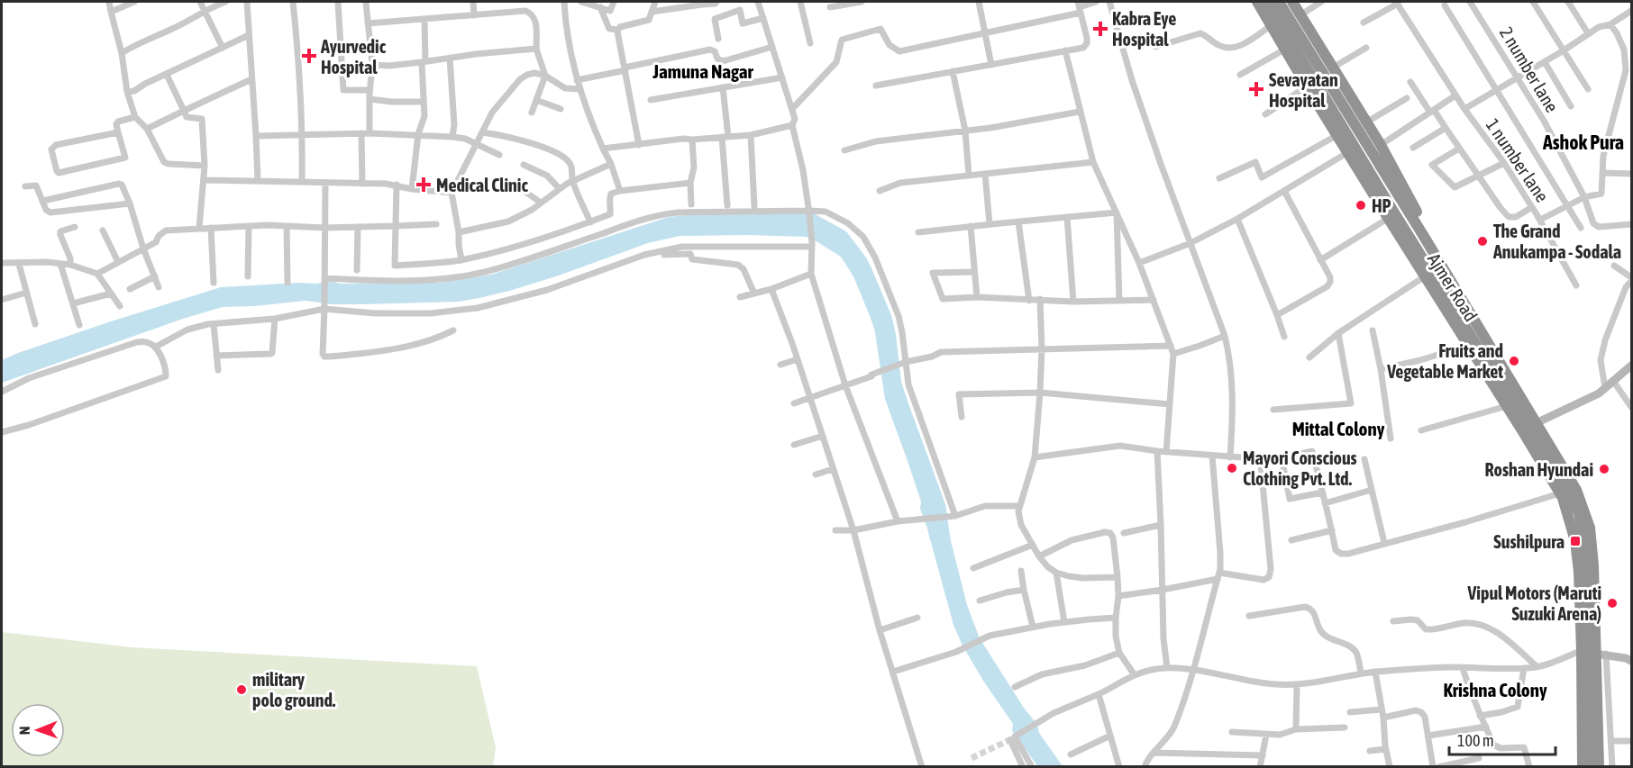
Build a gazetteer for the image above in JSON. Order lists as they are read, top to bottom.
{
  "streets": {
    "highway": ["Ajmer Road"],
    "street": ["2 number lane", "1 number lane"]
  },
  "districts": [
    "Jamuna Nagar",
    "Ashok Pura",
    "Mittal Colony",
    "Krishna Colony"
  ],
  "places": {
    "health": [
      "Kabra Eye Hospital",
      "Ayurvedic Hospital",
      "Sevayatan Hospital",
      "Medical Clinic"
    ],
    "other": [
      "HP",
      "The Grand Anukampa - Sodala",
      "Fruits and Vegetable Market",
      "Mayori Conscious Clothing Pvt. Ltd.",
      "Roshan Hyundai",
      "Vipul Motors (Maruti Suzuki Arena)",
      "military polo ground."
    ],
    "transit": ["Sushilpura"]
  },
  "scale_bar": "100 m",
  "north": "left"
}
